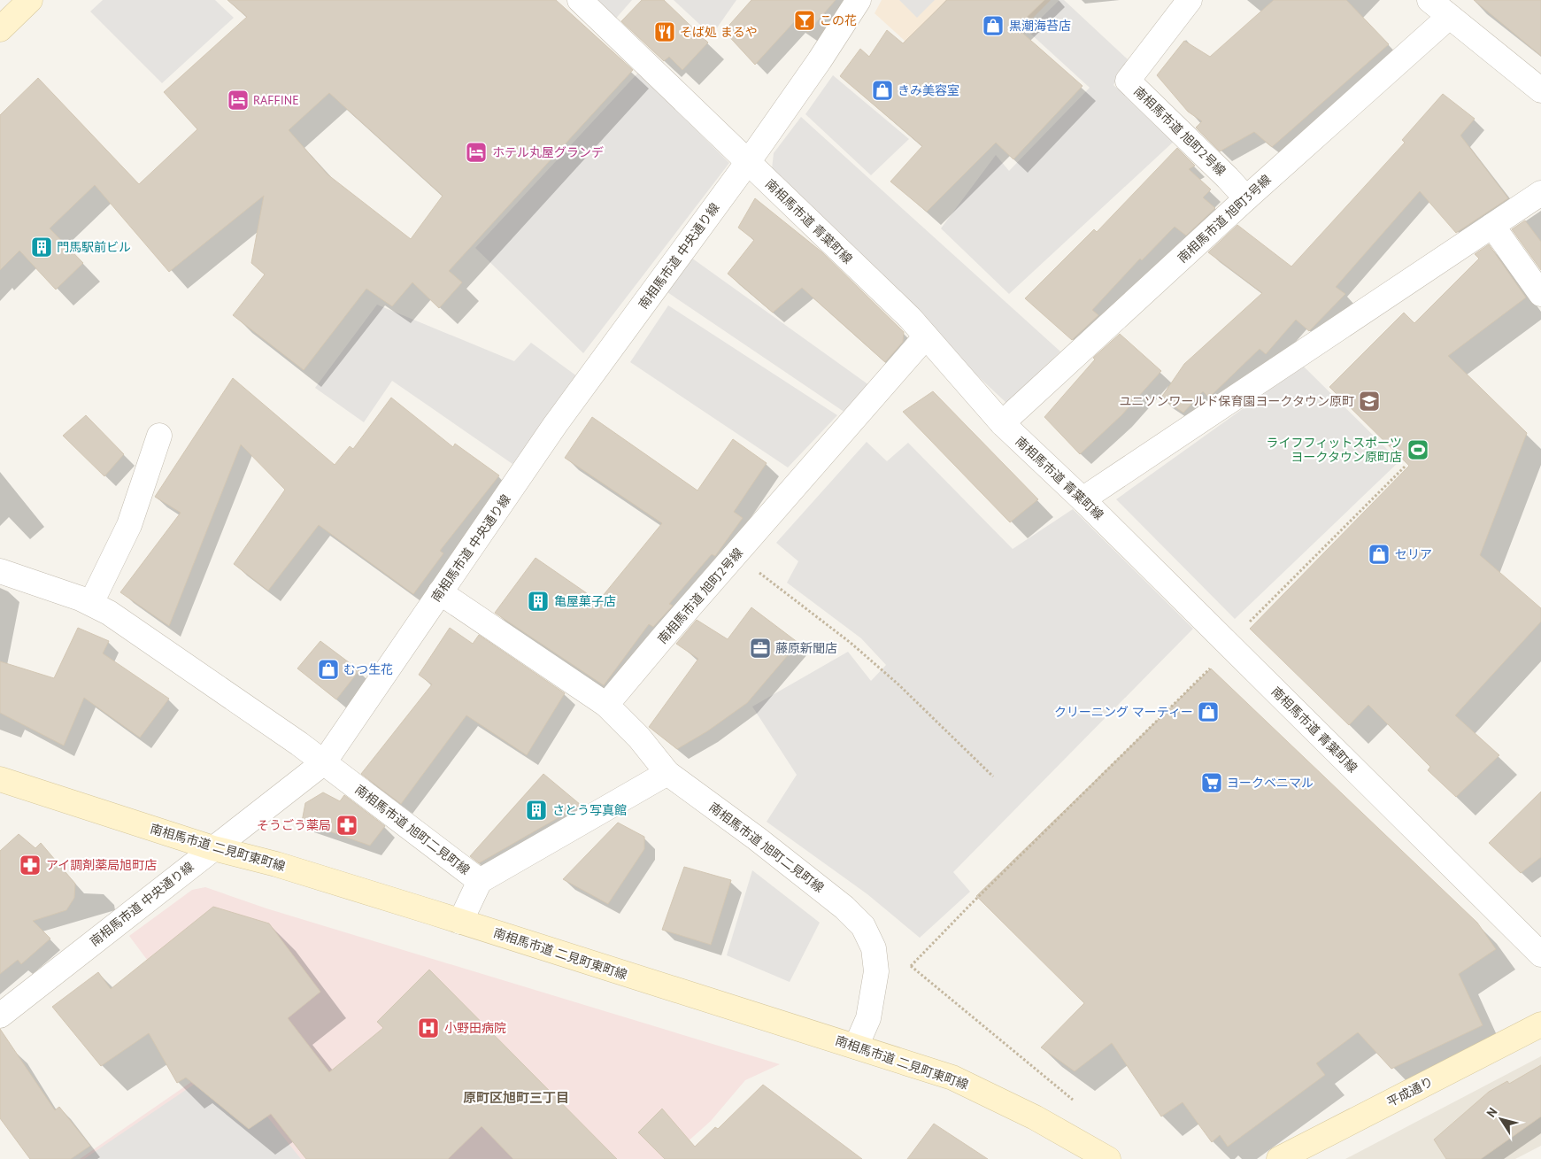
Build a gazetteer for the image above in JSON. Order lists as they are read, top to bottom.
{
  "streets": {
    "street": [
      "南相馬市道 旭町2号線",
      "南相馬市道 旭町3号線",
      "南相馬市道 青葉町線",
      "南相馬市道 中央通り線",
      "南相馬市道 旭町二見町線",
      "南相馬市道 二見町東町線",
      "平成通り"
    ]
  },
  "crossings": [
    ["南相馬市道 旭町2号線", "南相馬市道 旭町3号線"],
    ["南相馬市道 旭町2号線", "南相馬市道 青葉町線"],
    ["南相馬市道 旭町3号線", "南相馬市道 青葉町線"],
    ["南相馬市道 青葉町線", "南相馬市道 中央通り線"],
    ["南相馬市道 中央通り線", "南相馬市道 旭町二見町線"],
    ["南相馬市道 中央通り線", "南相馬市道 二見町東町線"],
    ["南相馬市道 旭町二見町線", "南相馬市道 二見町東町線"]
  ],
  "districts": ["原町区旭町三丁目"],
  "places": {
    "bar": ["この花"],
    "shop": [
      "黒潮海苔店",
      "きみ美容室",
      "セリア",
      "むつ生花",
      "クリーニング マーティー"
    ],
    "restaurant": ["そば処 まるや"],
    "hotel": ["RAFFINE", "ホテル丸屋グランデ"],
    "building": ["門馬駅前ビル", "亀屋菓子店", "さとう写真館"],
    "school or university": ["ユニソンワールド保育園ヨークタウン原町"],
    "sports": ["ライフフィットスポーツ ヨークタウン原町店"],
    "office": ["藤原新聞店"],
    "supermarket": ["ヨークベニマル"],
    "pharmacy": ["そうごう薬局", "アイ調剤薬局旭町店"],
    "hospital": ["小野田病院"]
  },
  "north": "top left"
}
